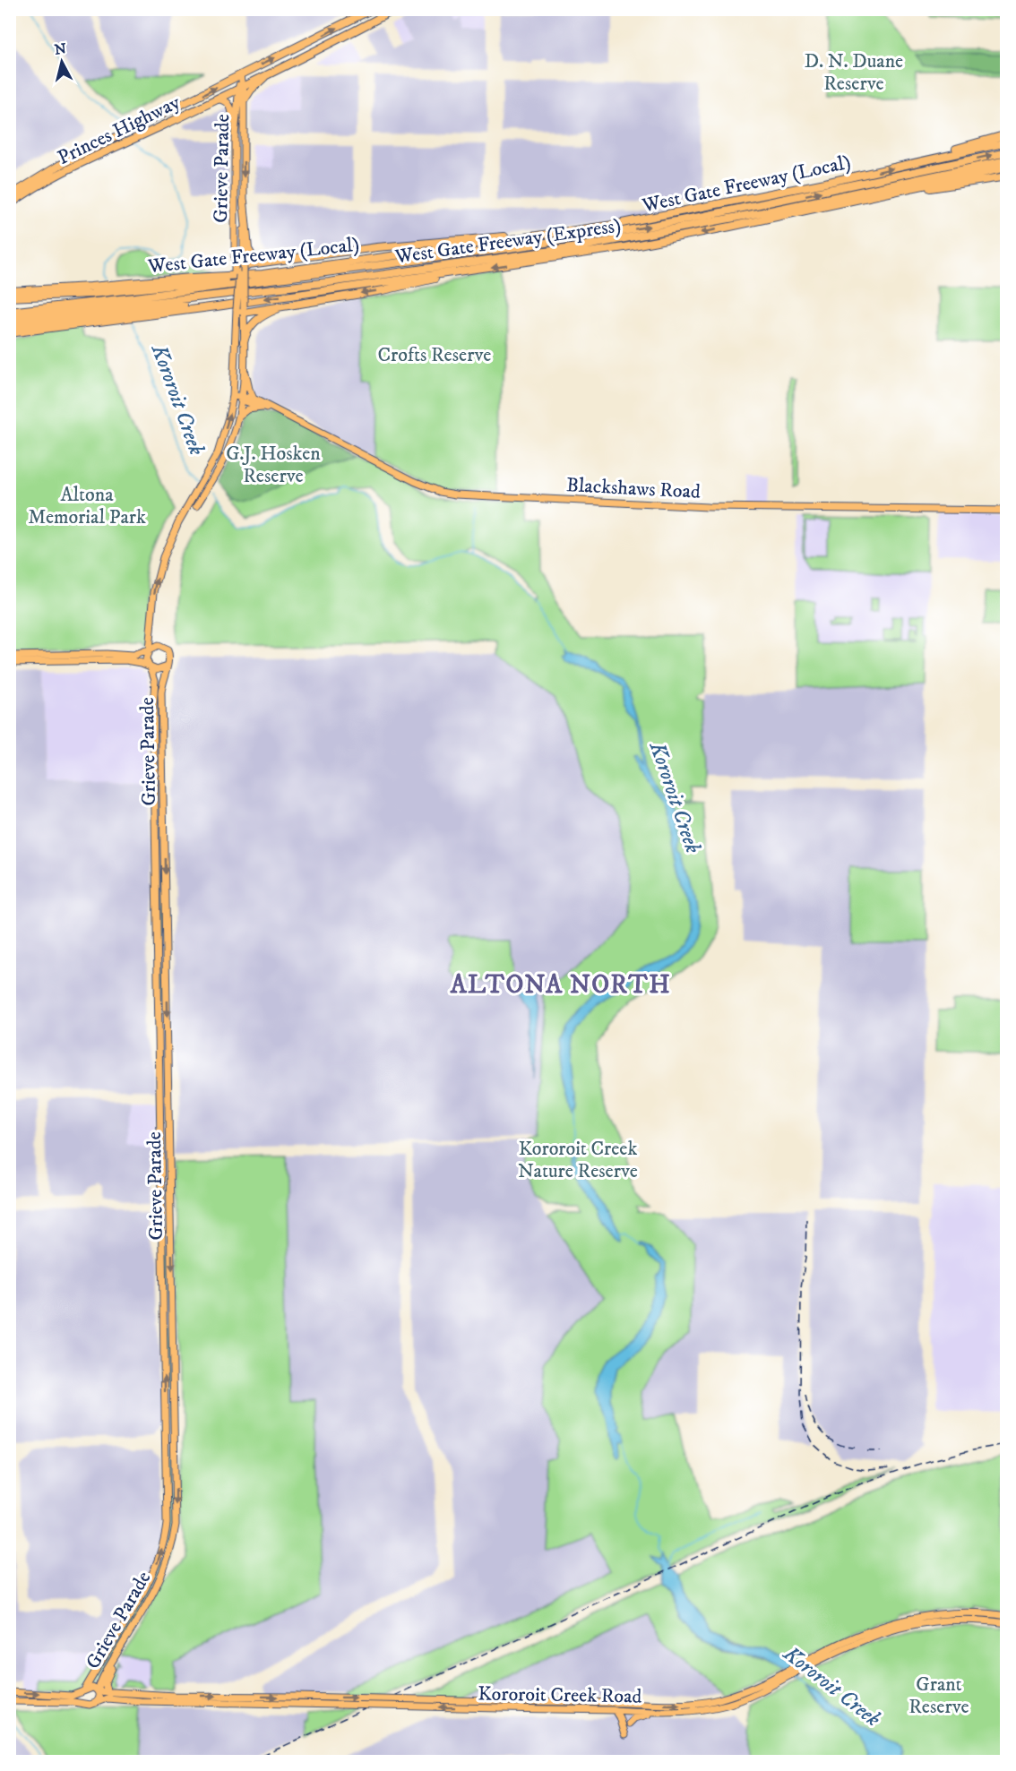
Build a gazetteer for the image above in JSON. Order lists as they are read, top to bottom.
{
  "streets": {
    "highway": ["Princes Highway", "West Gate Freeway (Local)", "West Gate Freeway (Express)"],
    "main road": ["Grieve Parade", "Blackshaws Road", "Kororoit Creek Road"]
  },
  "crossings": [
    ["Princes Highway", "Grieve Parade"],
    ["Grieve Parade", "Blackshaws Road"],
    ["Grieve Parade", "Kororoit Creek Road"],
    ["West Gate Freeway (Local)", "West Gate Freeway (Express)"]
  ],
  "districts": ["ALTONA NORTH"],
  "water": ["Kororoit Creek"],
  "parks": [
    "D. N. Duane Reserve",
    "Crofts Reserve",
    "G.J. Hosken Reserve",
    "Altona Memorial Park",
    "Kororoit Creek Nature Reserve",
    "Grant Reserve"
  ],
  "north": "top"
}
